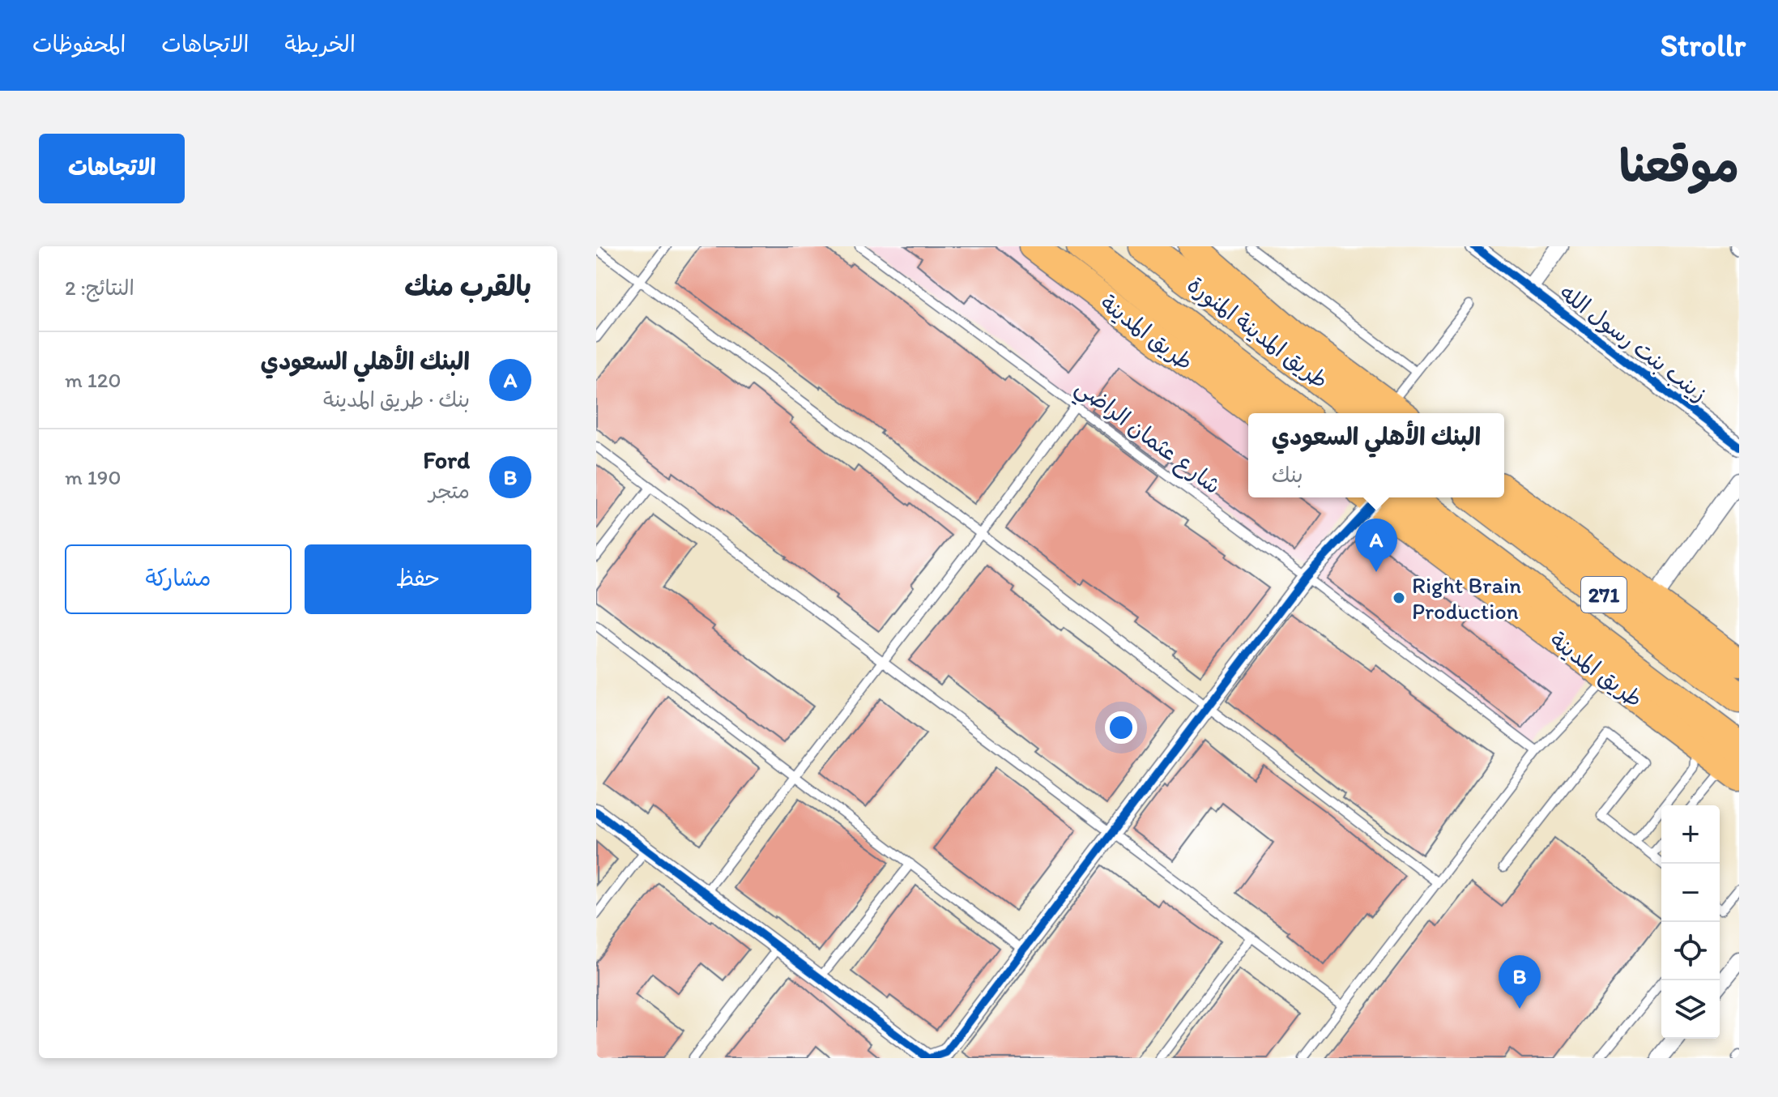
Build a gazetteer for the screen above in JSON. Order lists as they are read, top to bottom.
{
  "streets": {
    "highway": ["طريق المدينة المنورة", "271"],
    "main road": ["طريق المدينة"],
    "street": ["زينب بنت رسول الله"],
    "lane": ["شارع عثمان الراضي"]
  },
  "crossings": [
    ["طريق المدينة", "271"]
  ],
  "places": ["Right Brain Production"],
  "page": {
    "header": "Strollr",
    "nav": ["الخريطة", "الاتجاهات", "المحفوظات"],
    "title": "موقعنا",
    "buttons": [
      "الاتجاهات",
      ["حفظ", "مشاركة"]
    ],
    "heading": ["بالقرب منك", "النتائج: 2"],
    "list": [
      {
        "mark": "A",
        "name": "البنك الأهلي السعودي",
        "note": "بنك · طريق المدينة",
        "value": "120 m"
      },
      {
        "mark": "B",
        "name": "Ford",
        "note": "متجر",
        "value": "190 m"
      }
    ],
    "popup": ["البنك الأهلي السعودي", "بنك"],
    "pins": ["A", "B"],
    "map_buttons": ["+", "−"]
  }
}
